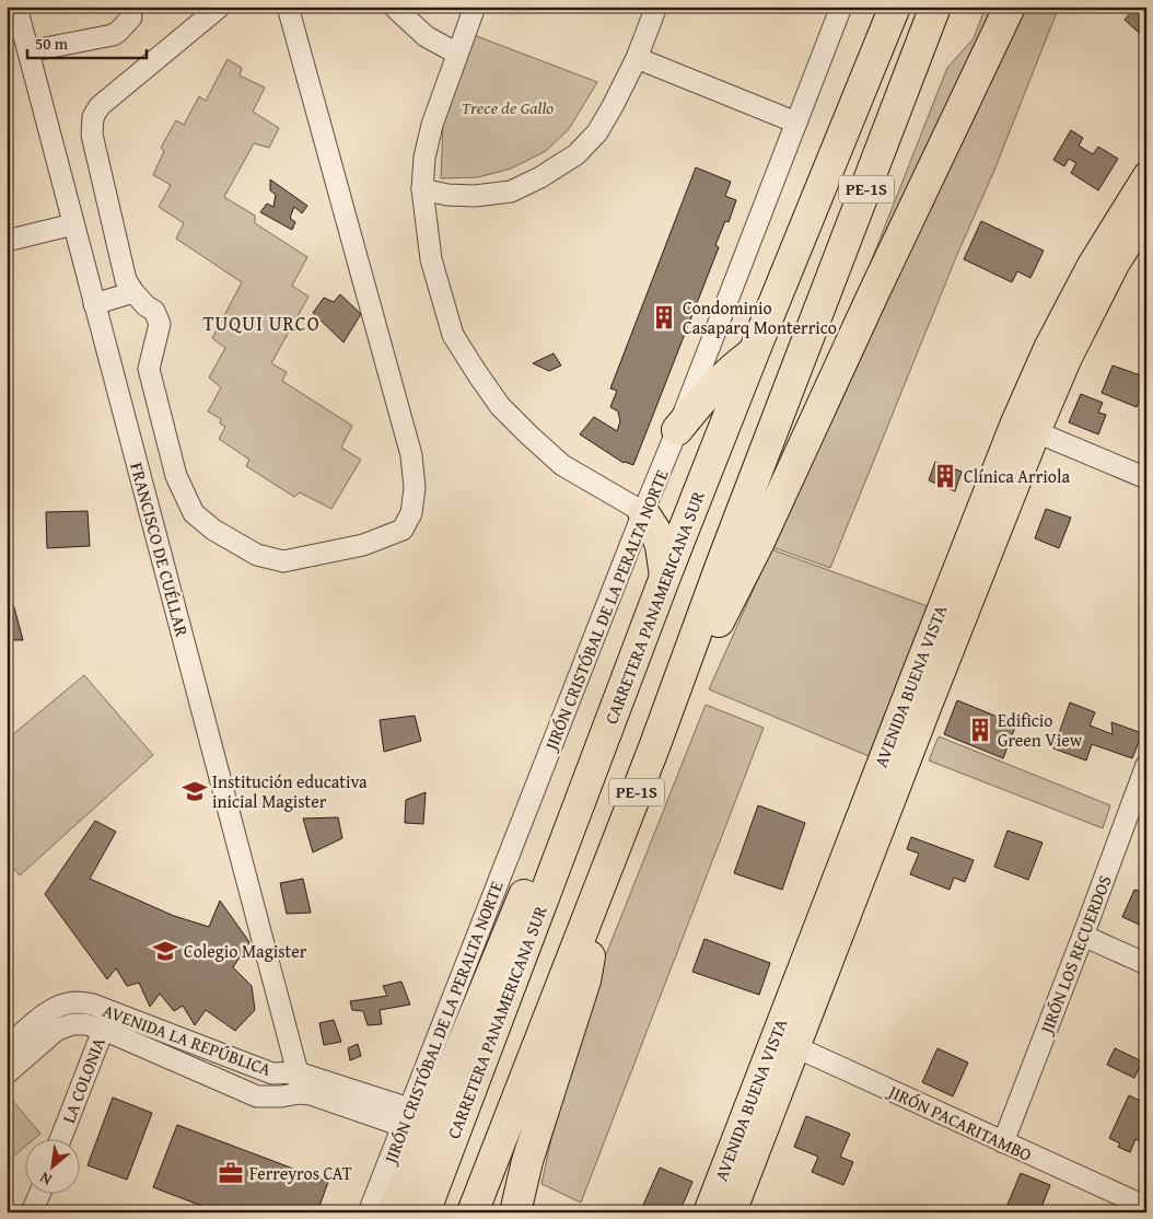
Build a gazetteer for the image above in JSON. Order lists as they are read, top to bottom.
{
  "streets": {
    "highway": ["PE-1S", "CARRETERA PANAMERICANA SUR"],
    "main road": ["AVENIDA BUENA VISTA"],
    "street": [
      "FRANCISCO DE CUÉLLAR",
      "JIRÓN CRISTÓBAL DE LA PERALTA NORTE",
      "JIRÓN LOS RECUERDOS",
      "AVENIDA LA REPÚBLICA",
      "LA COLONIA",
      "JIRÓN PACARITAMBO"
    ]
  },
  "crossings": [
    ["FRANCISCO DE CUÉLLAR", "AVENIDA LA REPÚBLICA"],
    ["JIRÓN CRISTÓBAL DE LA PERALTA NORTE", "AVENIDA LA REPÚBLICA"],
    ["AVENIDA BUENA VISTA", "JIRÓN PACARITAMBO"],
    ["JIRÓN LOS RECUERDOS", "JIRÓN PACARITAMBO"],
    ["AVENIDA LA REPÚBLICA", "LA COLONIA"]
  ],
  "districts": ["TUQUI URCO"],
  "parks": ["Trece de Gallo"],
  "places": {
    "building": ["Condominio Casaparq Monterrico", "Clínica Arriola", "Edificio Green View"],
    "school or university": ["Institución educativa inicial Magister", "Colegio Magister"],
    "office": ["Ferreyros CAT"]
  },
  "scale_bar": "50 m",
  "north": "bottom left"
}
